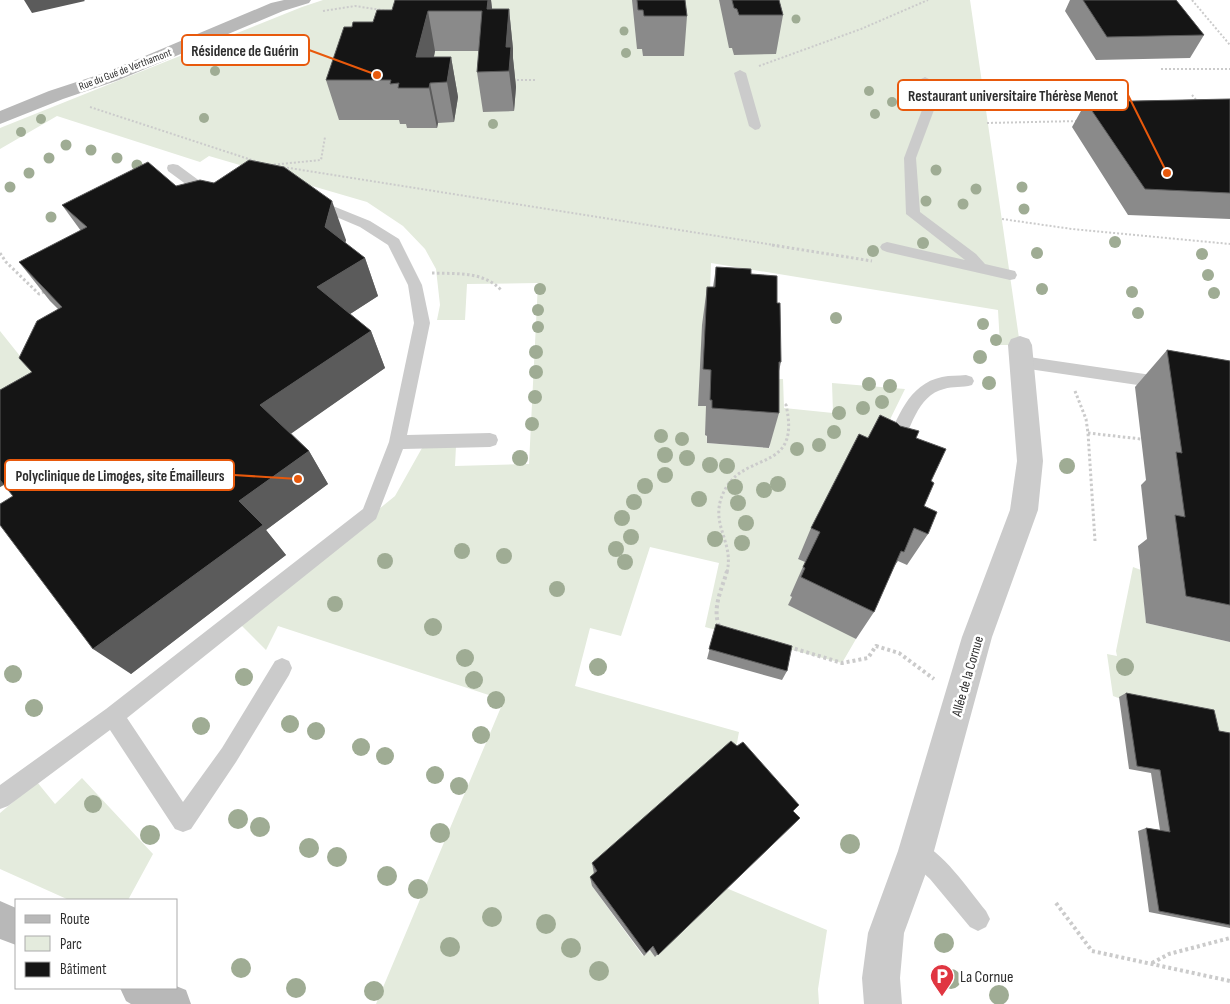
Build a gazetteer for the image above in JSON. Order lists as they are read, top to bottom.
{
  "streets": {
    "main road": ["Rue du Gué de Verthamont"],
    "street": ["Allée de la Cornue"]
  },
  "places": {
    "other": ["Résidence de Guérin", "Restaurant universitaire Thérèse Menot", "Polyclinique de Limoges, site Émailleurs"],
    "parking": ["La Cornue"]
  },
  "legend": ["Route", "Parc", "Bâtiment"]
}
